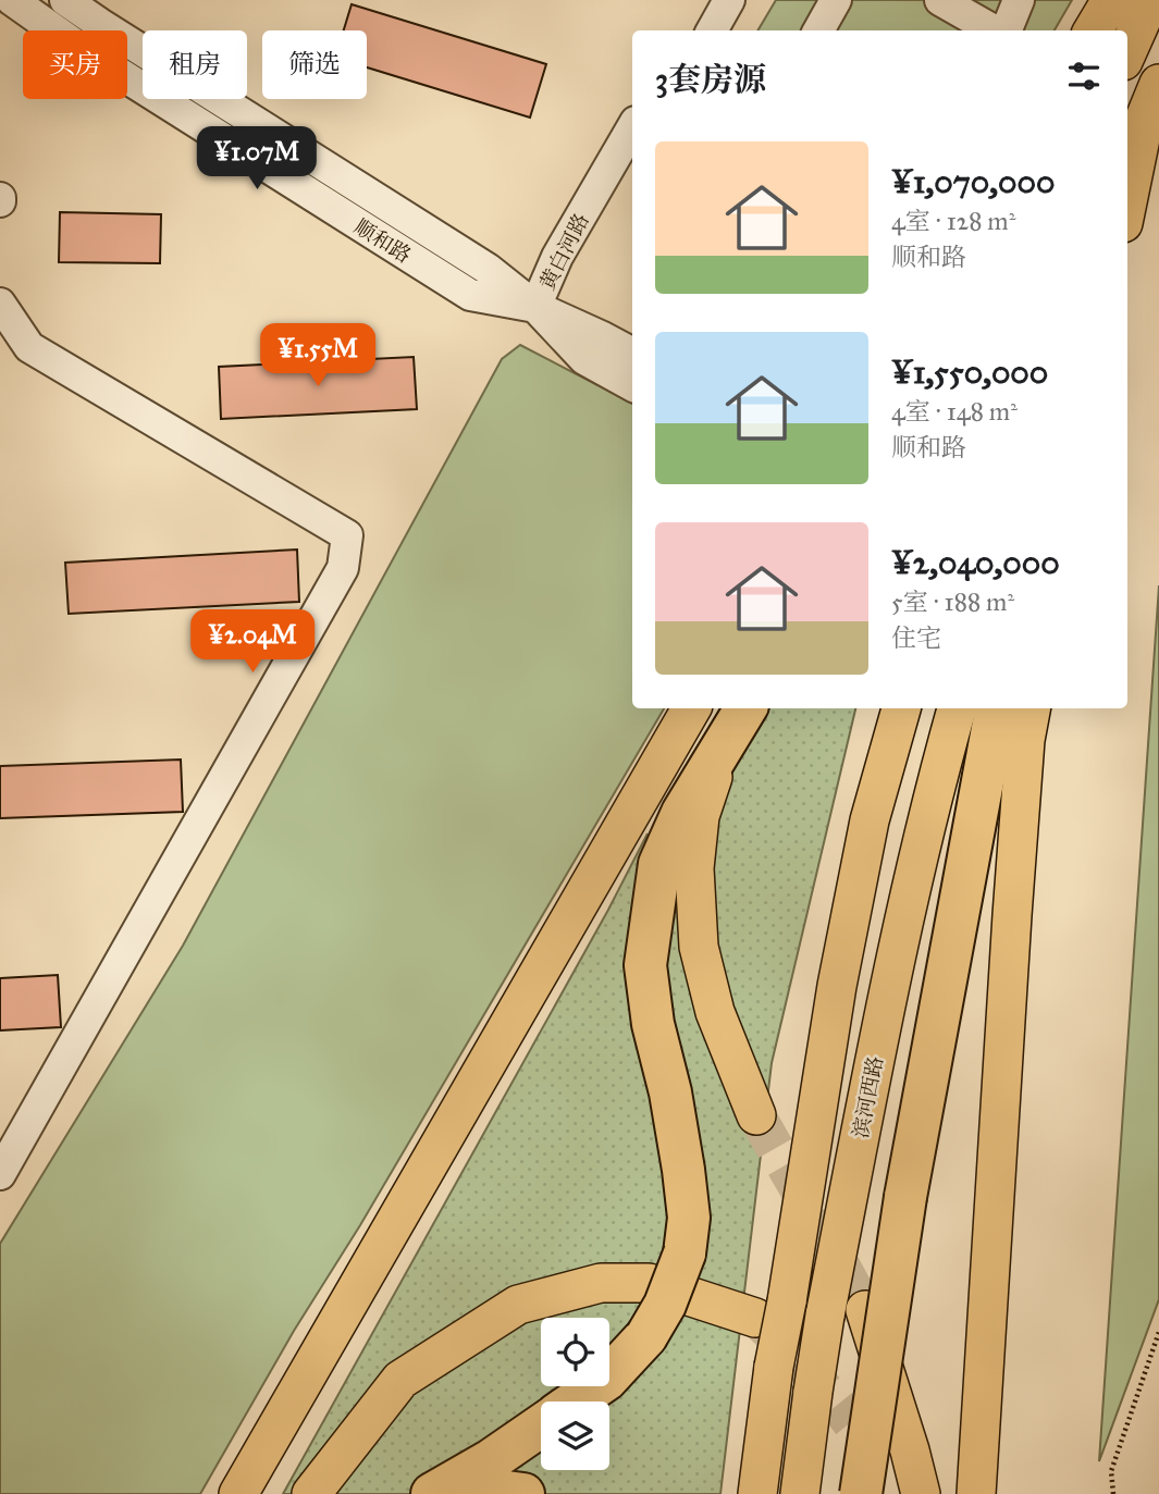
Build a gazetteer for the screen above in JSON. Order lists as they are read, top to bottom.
{
  "streets": {
    "main road": ["滨河西路"],
    "street": ["顺和路", "黄白河路"]
  },
  "crossings": [
    ["顺和路", "黄白河路"]
  ],
  "page": {
    "chip": ["买房", "租房", "筛选"],
    "heading": "3套房源",
    "list": [
      {
        "name": "¥1,070,000",
        "note": "4室 · 128 m² · 顺和路"
      },
      {
        "name": "¥1,550,000",
        "note": "4室 · 148 m² · 顺和路"
      },
      {
        "name": "¥2,040,000",
        "note": "5室 · 188 m² · 住宅"
      }
    ],
    "price": ["¥1.07M", "¥1.55M", "¥2.04M"]
  }
}
